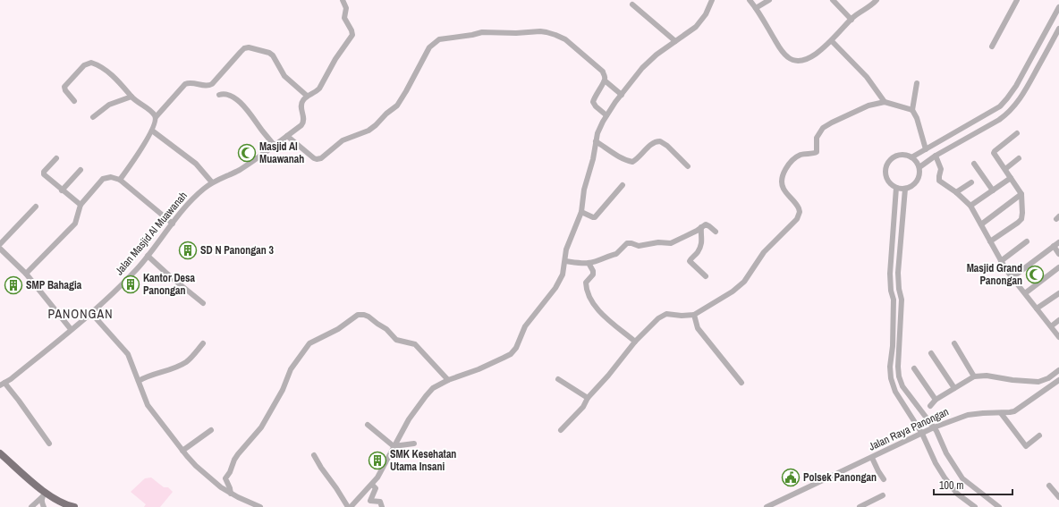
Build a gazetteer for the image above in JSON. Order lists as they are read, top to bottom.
{
  "streets": {
    "street": ["Jalan Masjid Al Muawanah", "Jalan Raya Panongan"]
  },
  "districts": ["PANONGAN"],
  "places": {
    "mosque": ["Masjid Al Muawanah", "Masjid Grand Panongan"],
    "building": [
      "SD N Panongan 3",
      "Kantor Desa Panongan",
      "SMP Bahagia",
      "SMK Kesehatan Utama Insani"
    ],
    "public building": ["Polsek Panongan"]
  },
  "scale_bar": "100 m"
}
